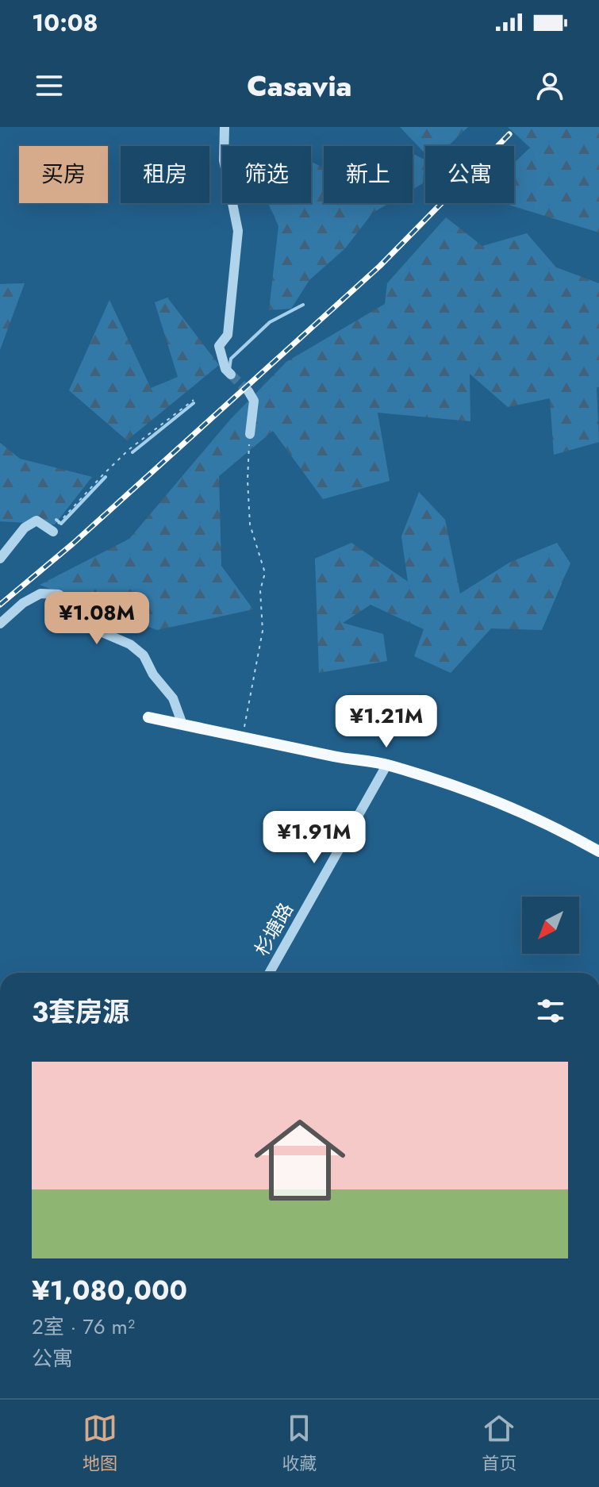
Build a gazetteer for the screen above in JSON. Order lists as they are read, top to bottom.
{
  "streets": {
    "street": ["杉塘路"]
  },
  "north": "bottom left",
  "page": {
    "status": "10:08",
    "header": "Casavia",
    "chip": [
      "买房",
      "租房",
      "筛选",
      "新上",
      "公寓"
    ],
    "price": ["¥1.08M", "¥1.21M", "¥1.91M"],
    "heading": "3套房源",
    "list": [
      {
        "name": "¥1,080,000",
        "note": "2室 · 76 m² · 公寓"
      }
    ],
    "tabs": ["地图", "收藏", "首页"]
  }
}
